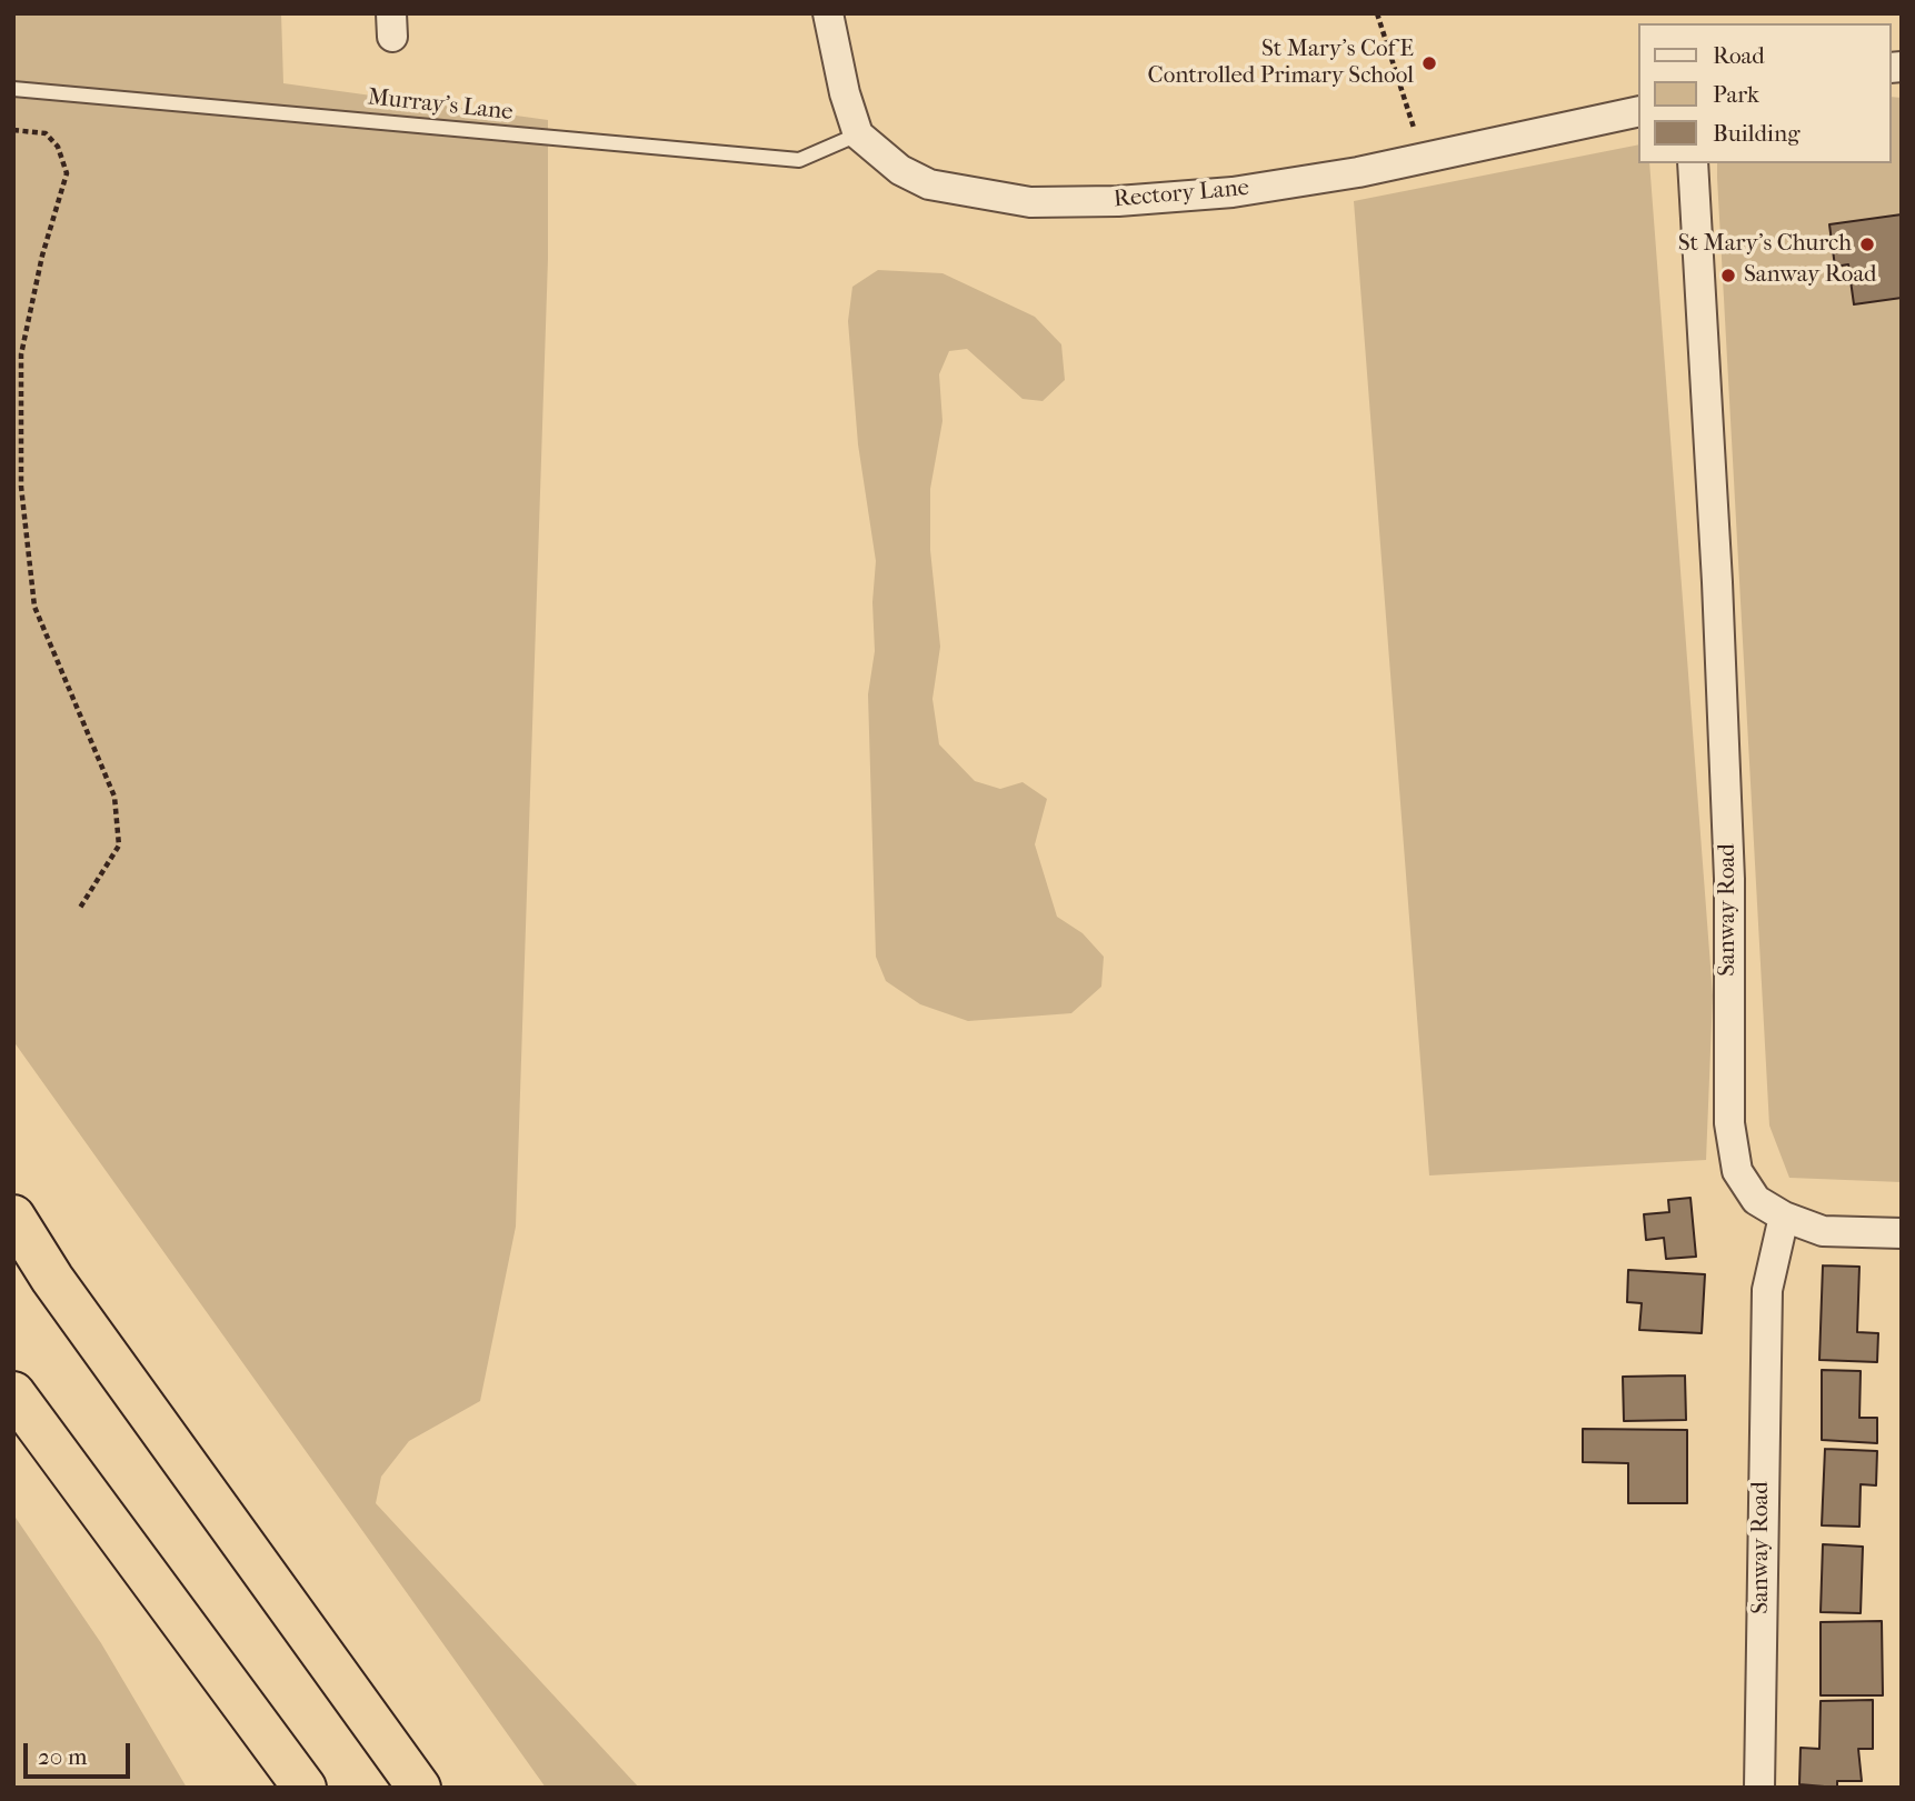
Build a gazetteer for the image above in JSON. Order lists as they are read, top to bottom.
{
  "streets": {
    "street": ["Rectory Lane", "Sanway Road"],
    "lane": ["Murray's Lane"]
  },
  "crossings": [
    ["Murray's Lane", "Rectory Lane"]
  ],
  "places": ["St Mary's CofE Controlled Primary School", "St Mary's Church", "Sanway Road"],
  "legend": ["Road", "Park", "Building"],
  "scale_bar": "20 m"
}
